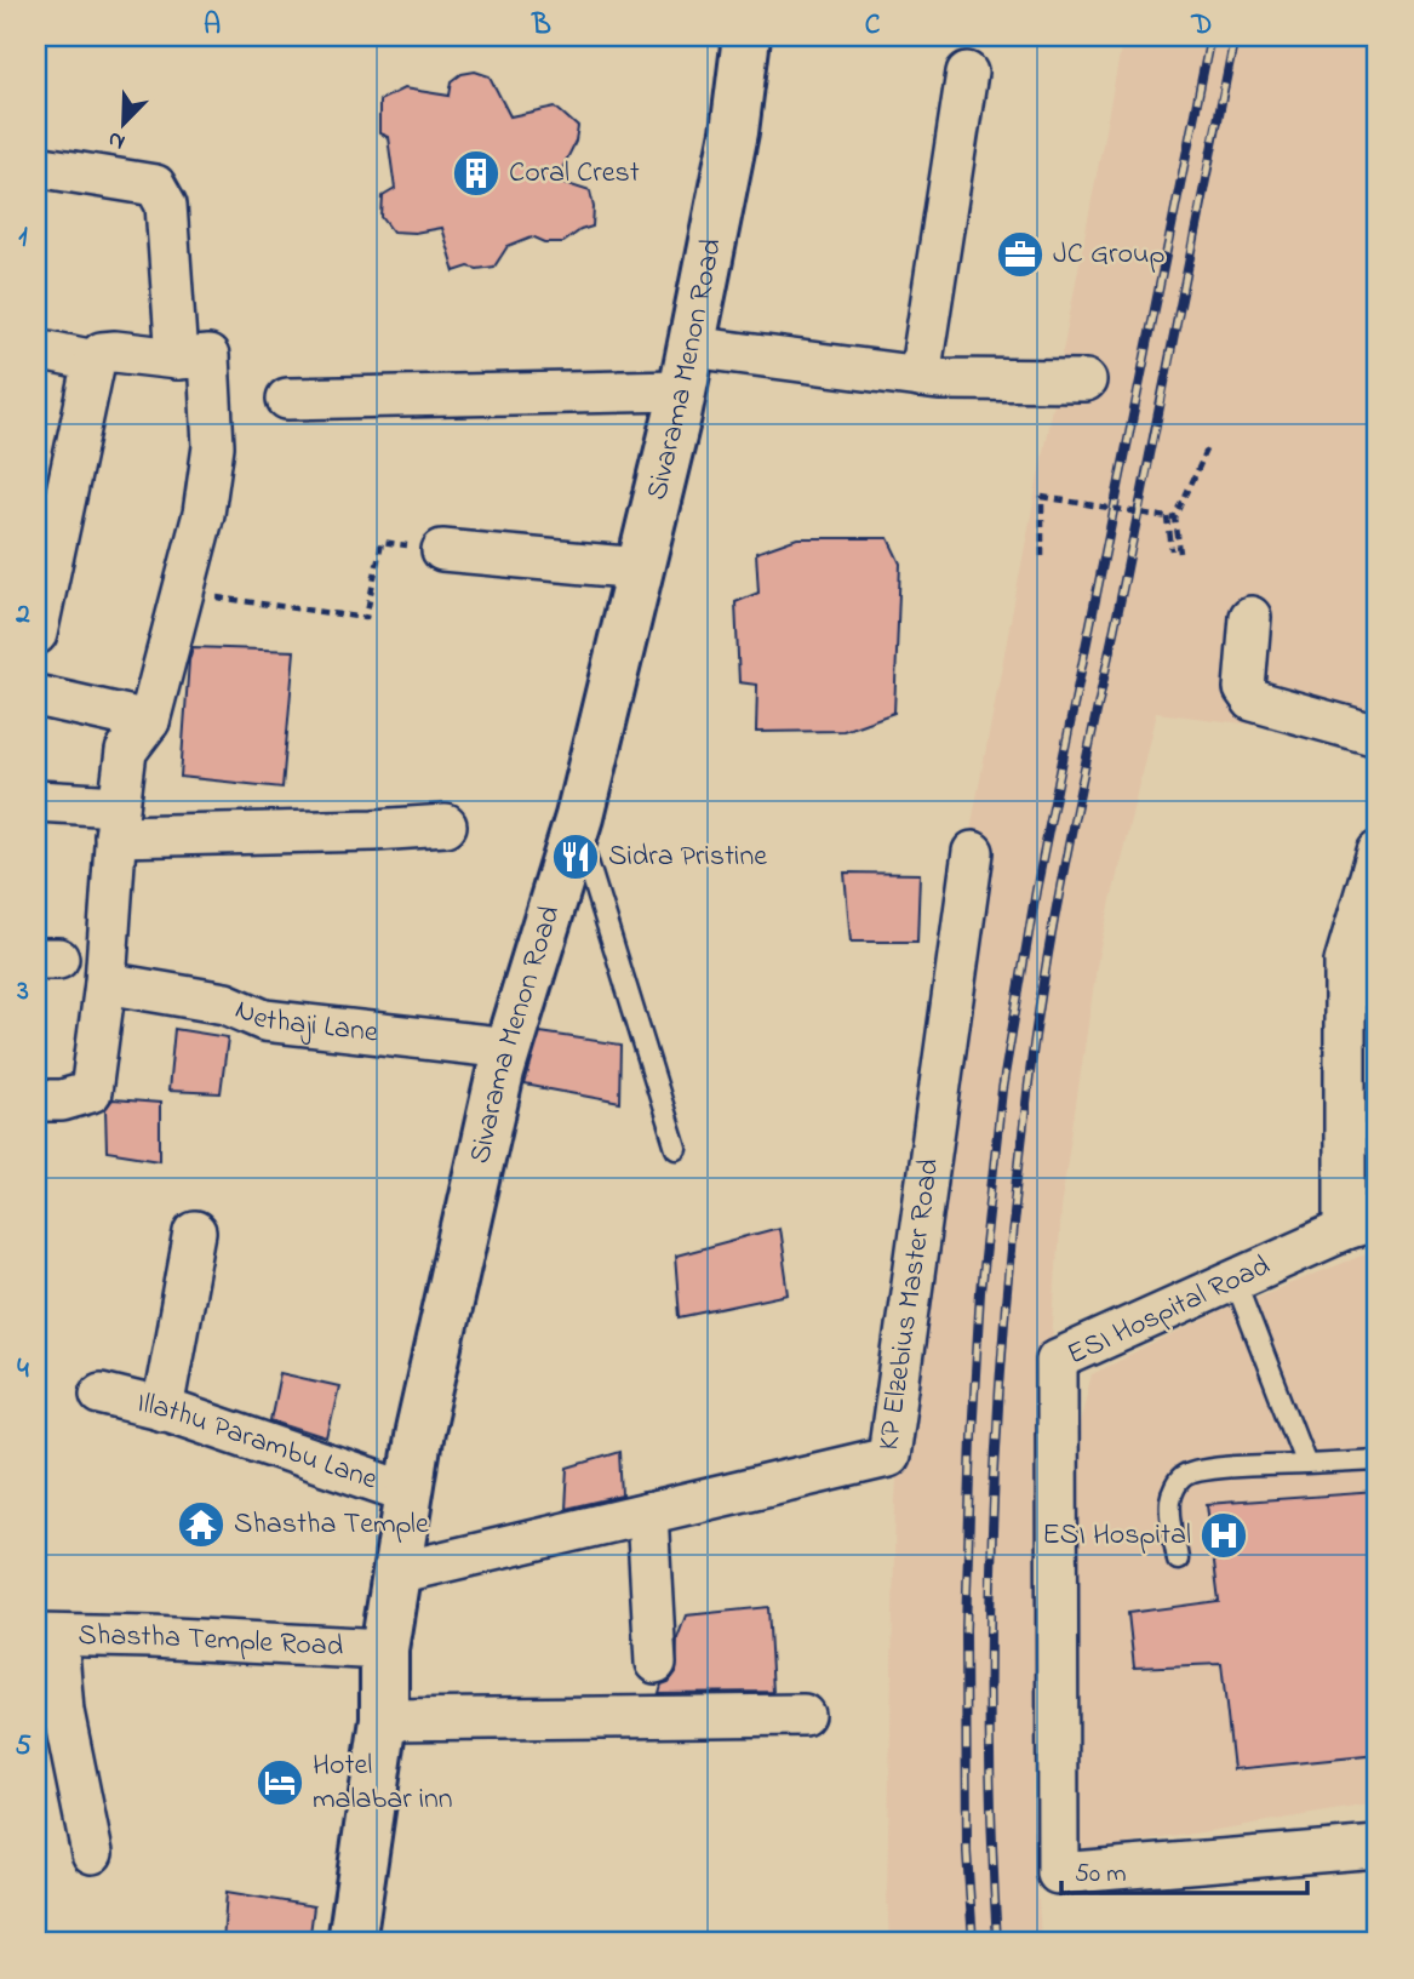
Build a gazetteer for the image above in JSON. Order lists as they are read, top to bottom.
{
  "streets": {
    "street": [
      "Sivarama Menon Road",
      "Nethaji Lane",
      "KP Elzebius Master Road",
      "ESI Hospital Road",
      "Illathu Parambu Lane",
      "Shastha Temple Road"
    ]
  },
  "crossings": [
    ["Sivarama Menon Road", "Nethaji Lane"],
    ["Sivarama Menon Road", "KP Elzebius Master Road"],
    ["Sivarama Menon Road", "Illathu Parambu Lane"],
    ["Sivarama Menon Road", "Shastha Temple Road"]
  ],
  "places": {
    "building": ["Coral Crest"],
    "office": ["JC Group"],
    "restaurant": ["Sidra Pristine"],
    "temple": ["Shastha Temple"],
    "hospital": ["ESI Hospital"],
    "hotel": ["Hotel malabar inn"]
  },
  "scale_bar": "50 m",
  "north": "bottom left",
  "grid": {
    "columns": [
      "A",
      "B",
      "C",
      "D"
    ],
    "rows": [
      "1",
      "2",
      "3",
      "4",
      "5"
    ]
  }
}
